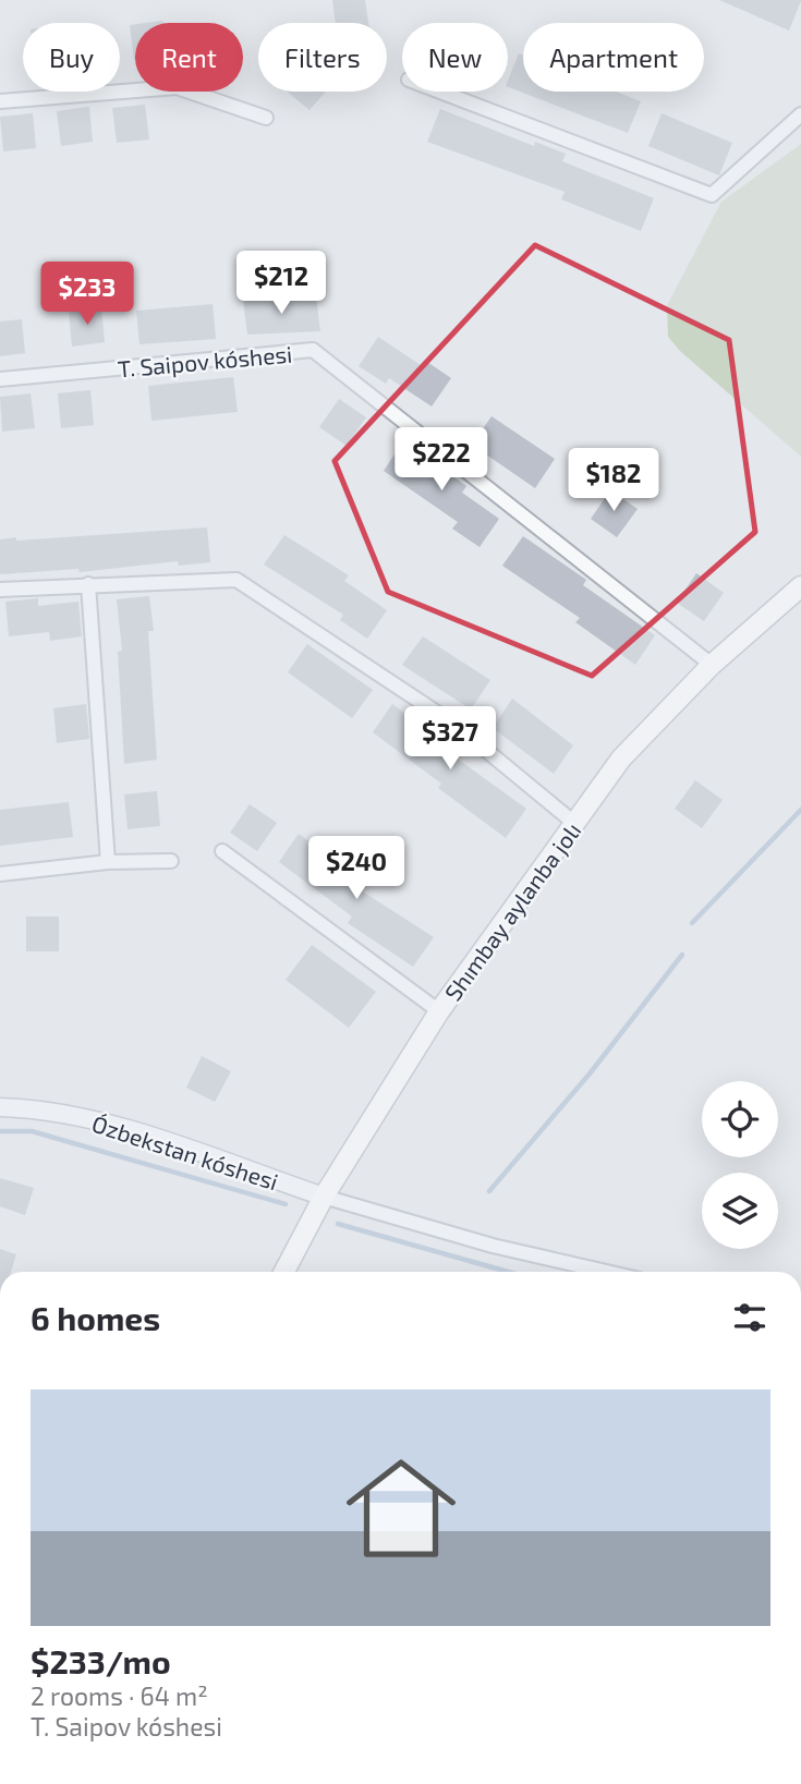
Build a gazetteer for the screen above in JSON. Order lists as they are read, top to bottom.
{
  "streets": {
    "main road": ["Shımbay aylanba jolı"],
    "street": ["T. Saipov kóshesi", "Ózbekstan kóshesi"]
  },
  "crossings": [
    ["T. Saipov kóshesi", "Shımbay aylanba jolı"],
    ["Shımbay aylanba jolı", "Ózbekstan kóshesi"]
  ],
  "page": {
    "chip": [
      "Buy",
      "Rent",
      "Filters",
      "New",
      "Apartment"
    ],
    "price": [
      "$212",
      "$233",
      "$222",
      "$182",
      "$327",
      "$240"
    ],
    "heading": "6 homes",
    "list": [
      {
        "name": "$233/mo",
        "note": "2 rooms · 64 m² · T. Saipov kóshesi"
      }
    ]
  }
}
